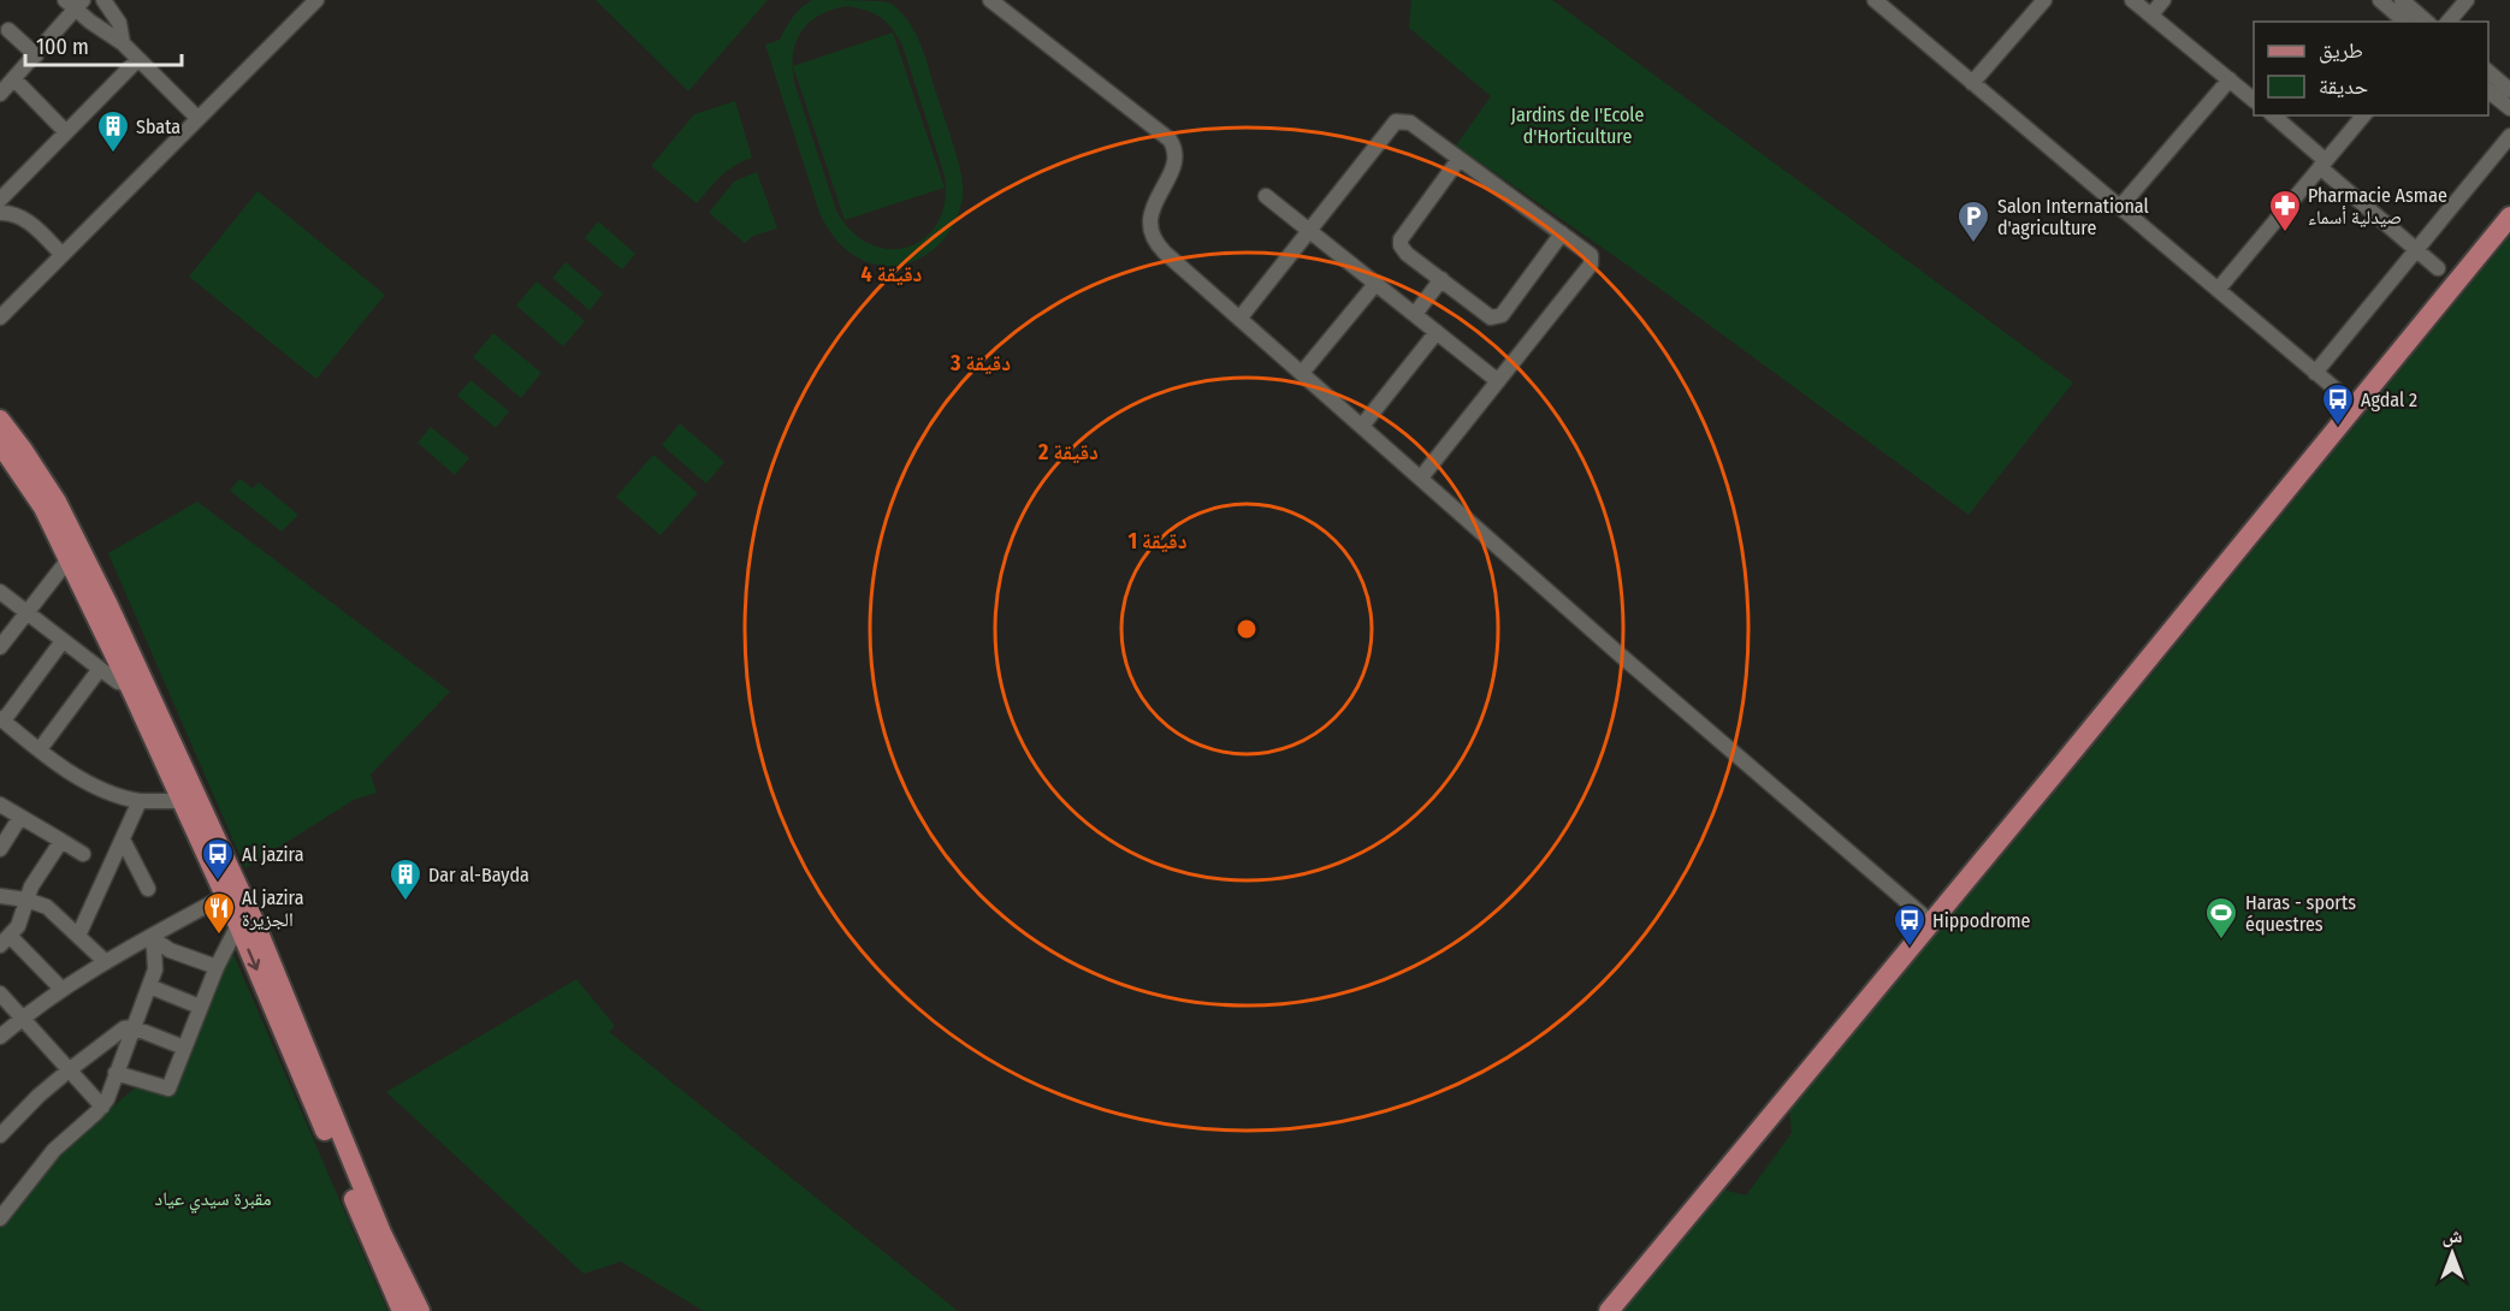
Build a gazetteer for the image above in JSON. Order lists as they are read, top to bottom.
{
  "parks": ["Jardins de I'Ecole d'Horticulture", "مقبرة سيدي عياد"],
  "places": {
    "building": ["Sbata", "Dar al-Bayda"],
    "pharmacy": ["Pharmacie Asmae صيدلية أسماء"],
    "parking": ["Salon International d'agriculture"],
    "bus stop": ["Agdal 2", "Al jazira", "Hippodrome"],
    "restaurant": ["Al jazira الجزيرة"],
    "sports": ["Haras - sports équestres"]
  },
  "legend": ["طريق", "حديقة"],
  "scale_bar": "100 m",
  "north": "top",
  "rings": [
    "4 دقيقة",
    "3 دقيقة",
    "2 دقيقة",
    "1 دقيقة"
  ]
}
